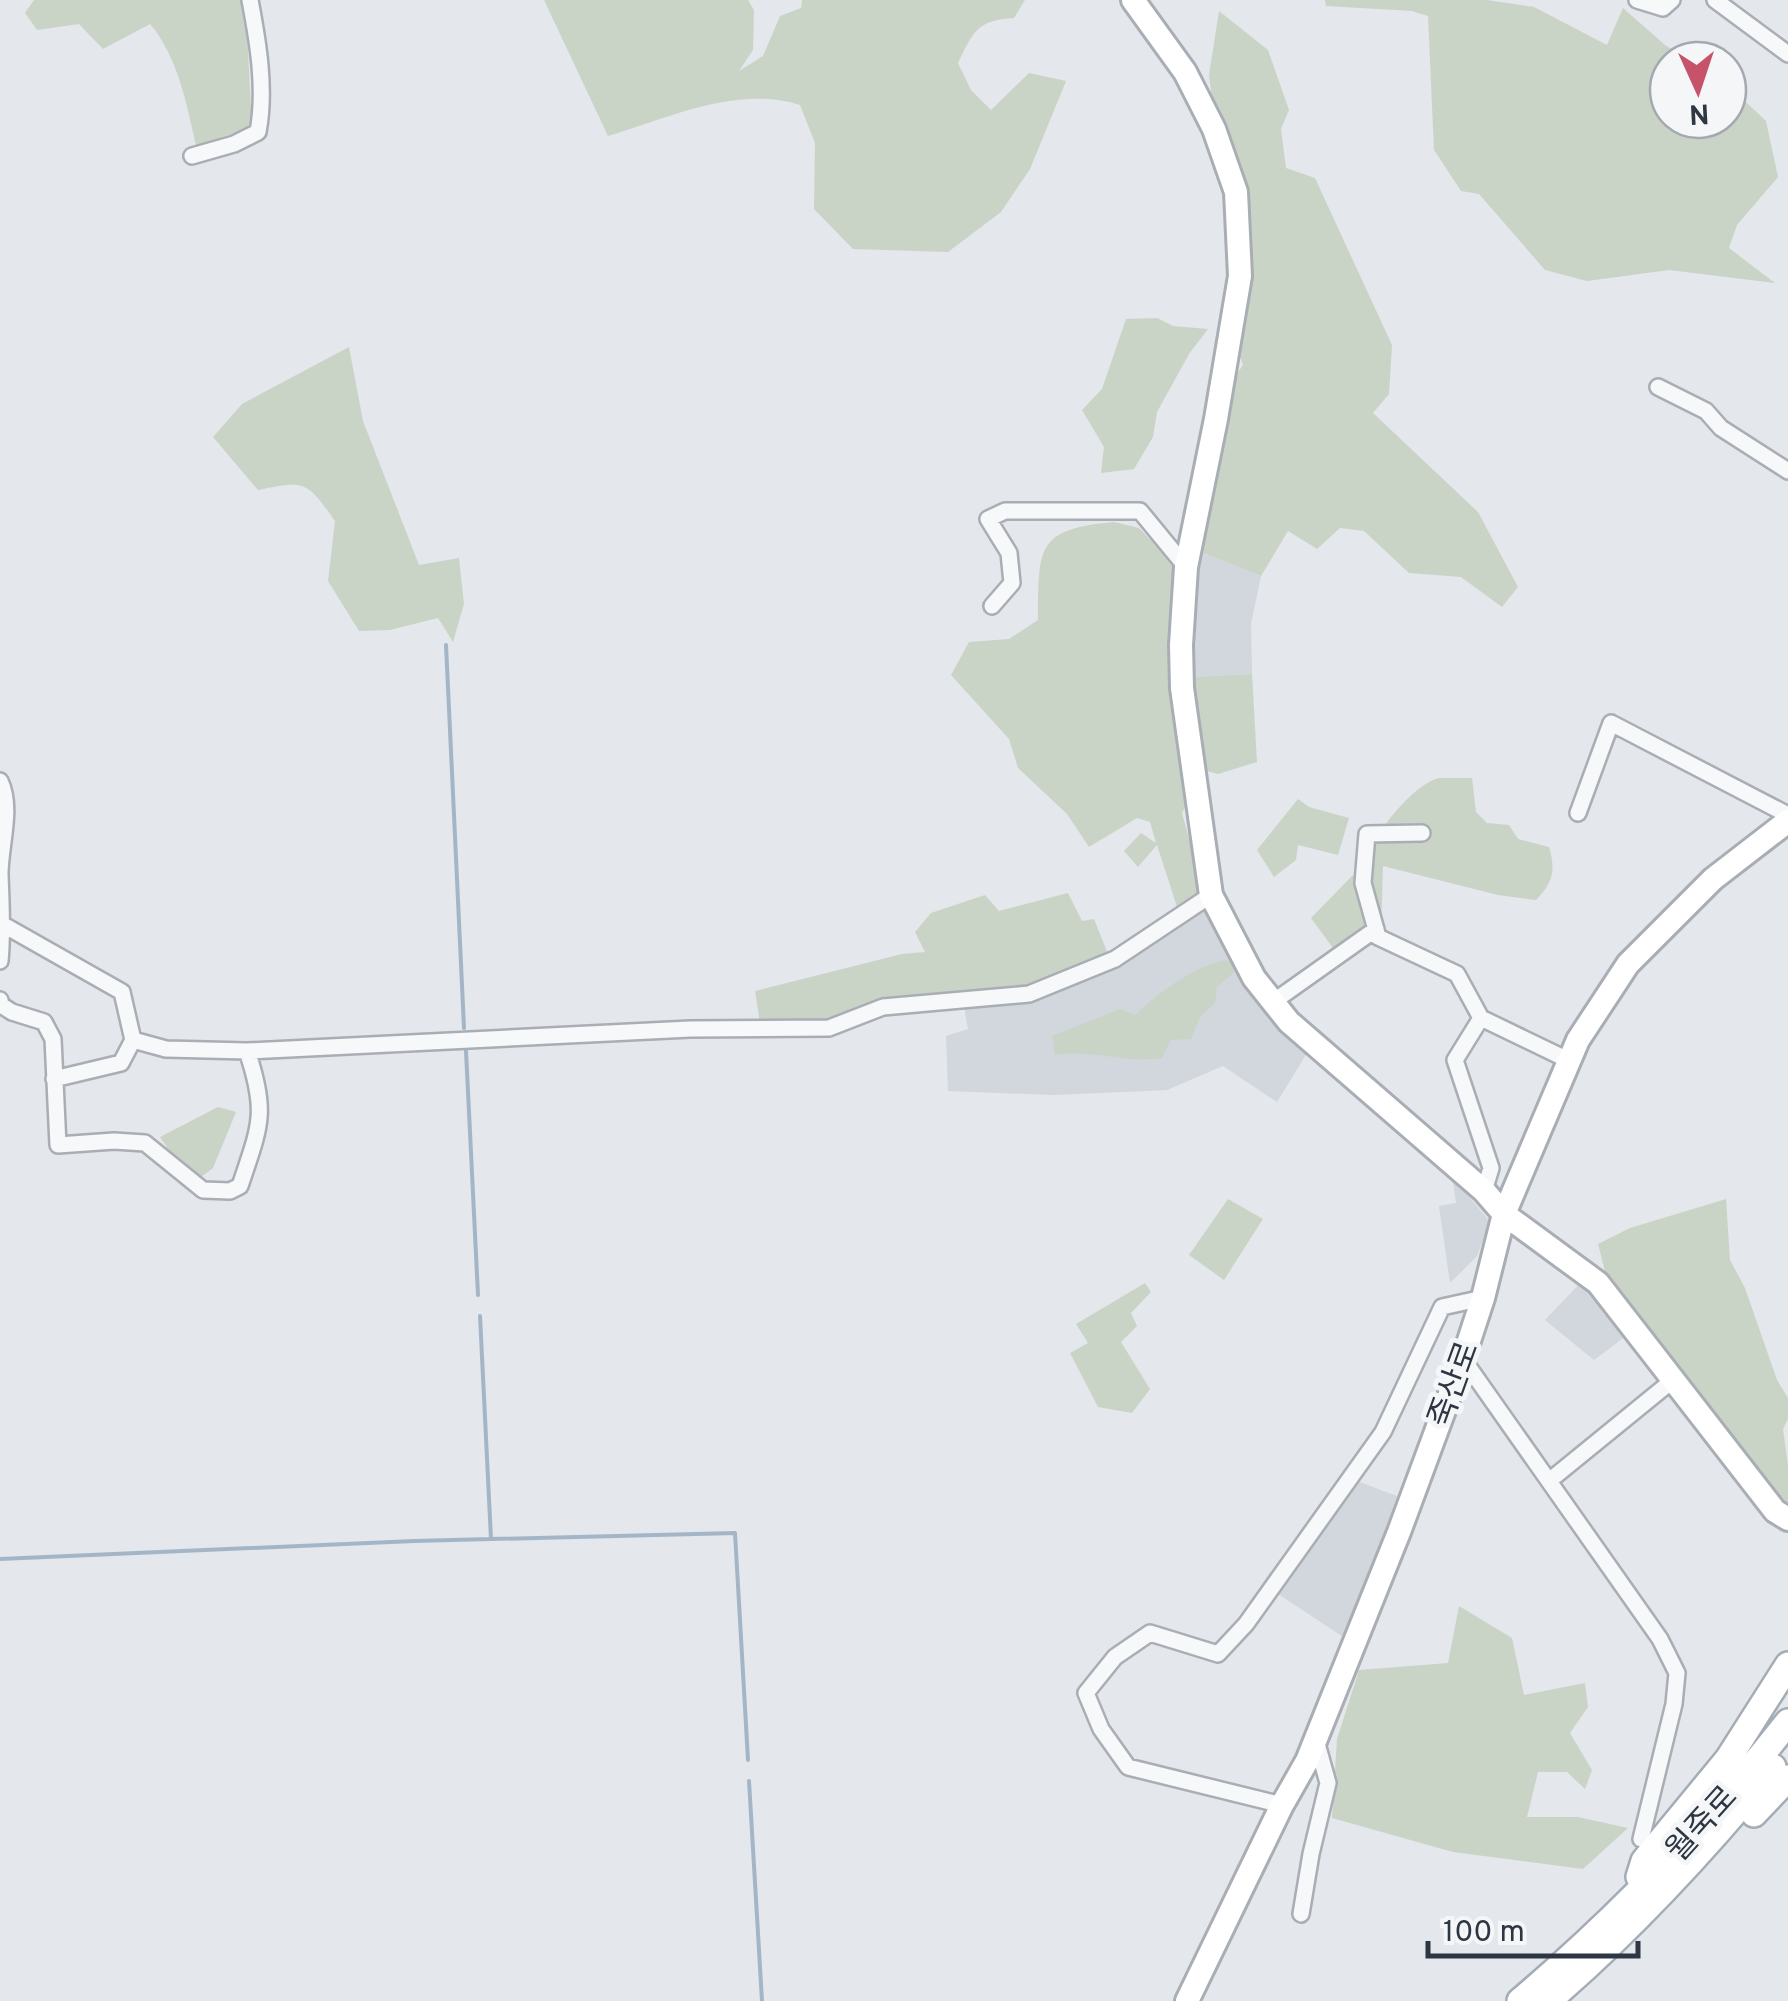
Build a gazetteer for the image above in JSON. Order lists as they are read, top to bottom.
{
  "streets": {
    "main road": ["월죽로"],
    "street": ["죽산로"]
  },
  "scale_bar": "100 m",
  "north": "bottom"
}
